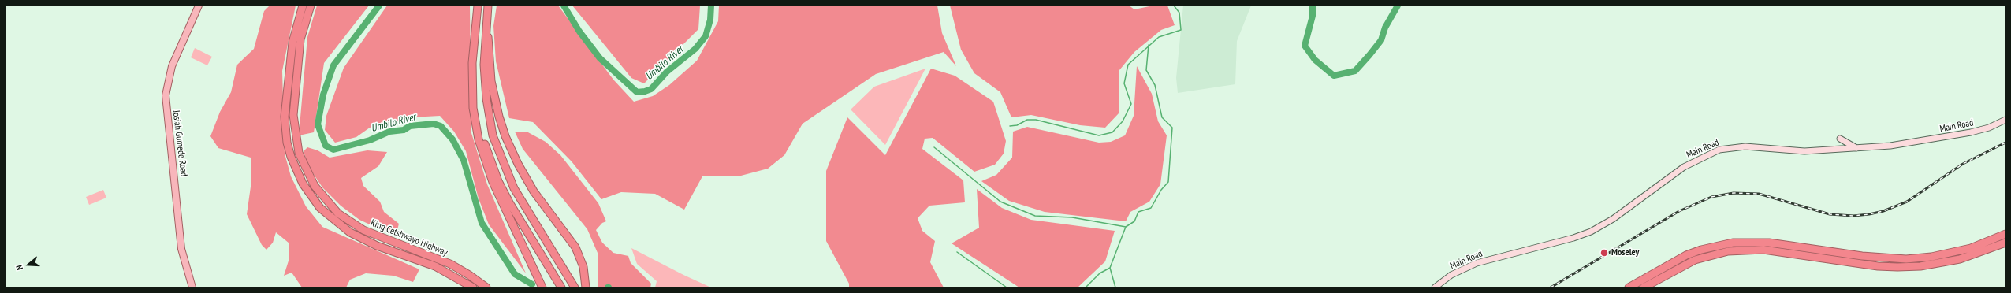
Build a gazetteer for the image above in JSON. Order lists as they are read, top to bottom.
{
  "streets": {
    "highway": ["King Cetshwayo Highway"],
    "main road": ["Main Road", "Josiah Gumede Road"]
  },
  "water": ["Umbilo River"],
  "places": ["Moseley"],
  "north": "left"
}
